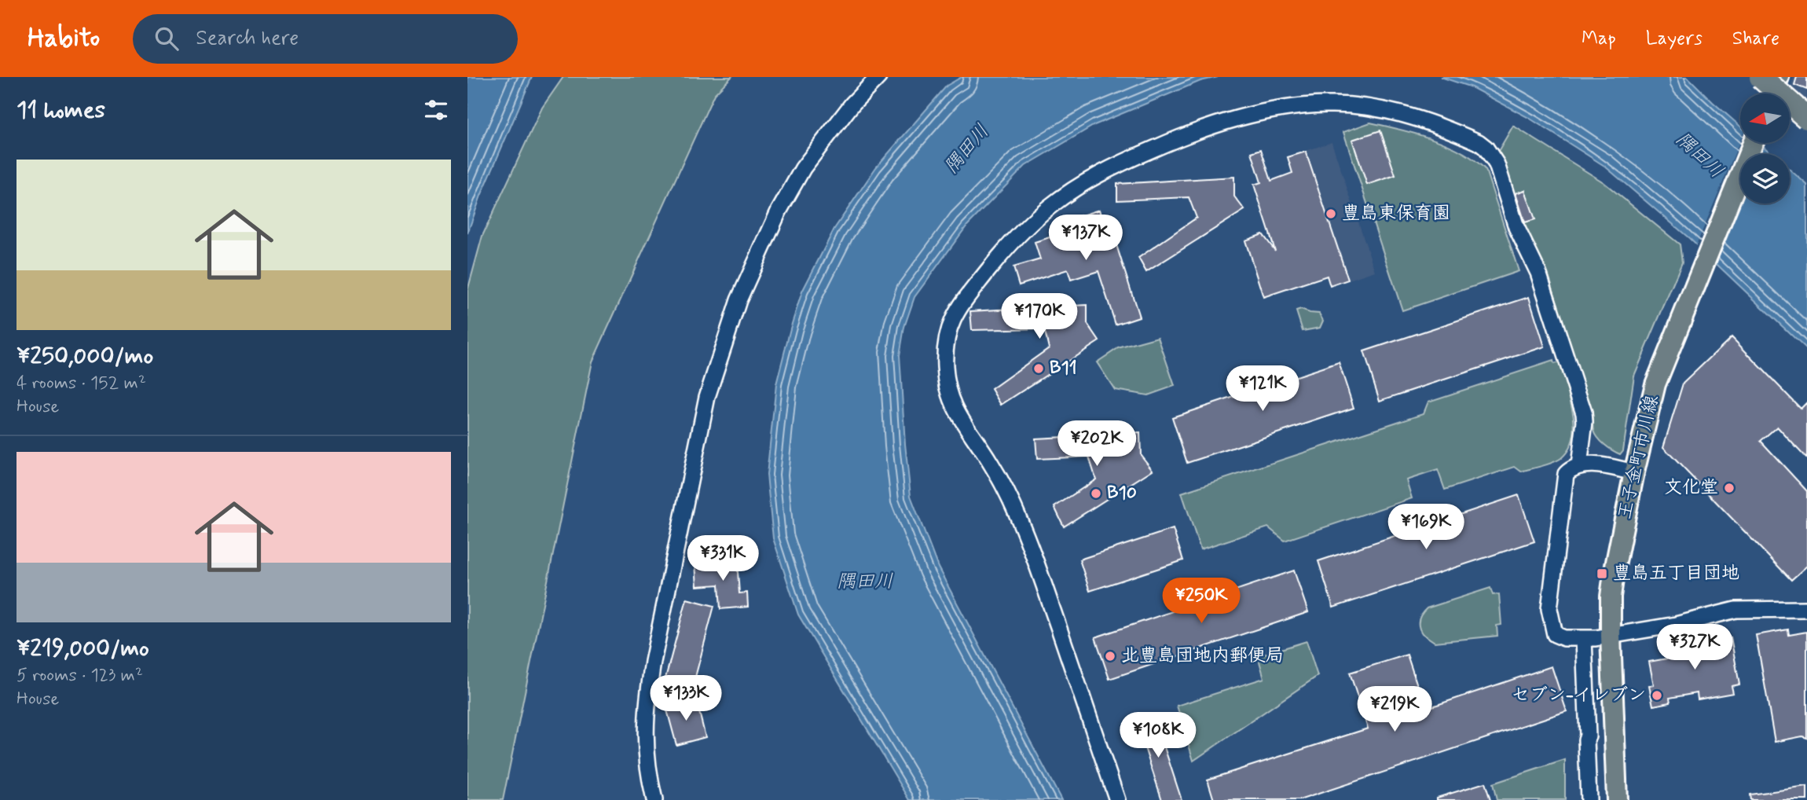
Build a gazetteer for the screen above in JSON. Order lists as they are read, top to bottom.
{
  "streets": {
    "main road": ["王子金町市川線"]
  },
  "water": ["隅田川"],
  "places": {
    "other": [
      "豊島東保育園",
      "B11",
      "文化堂",
      "B10",
      "北豊島団地内郵便局",
      "セブン-イレブン"
    ],
    "transit": ["豊島五丁目団地"]
  },
  "north": "left",
  "page": {
    "header": "Habito",
    "search": "Search here",
    "nav": ["Map", "Layers", "Share"],
    "heading": "11 homes",
    "list": [
      {
        "name": "¥250,000/mo",
        "note": "4 rooms · 152 m² · House"
      },
      {
        "name": "¥219,000/mo",
        "note": "5 rooms · 123 m² · House"
      }
    ],
    "price": [
      "¥137K",
      "¥170K",
      "¥121K",
      "¥202K",
      "¥169K",
      "¥331K",
      "¥250K",
      "¥327K",
      "¥133K",
      "¥219K",
      "¥108K"
    ]
  }
}
